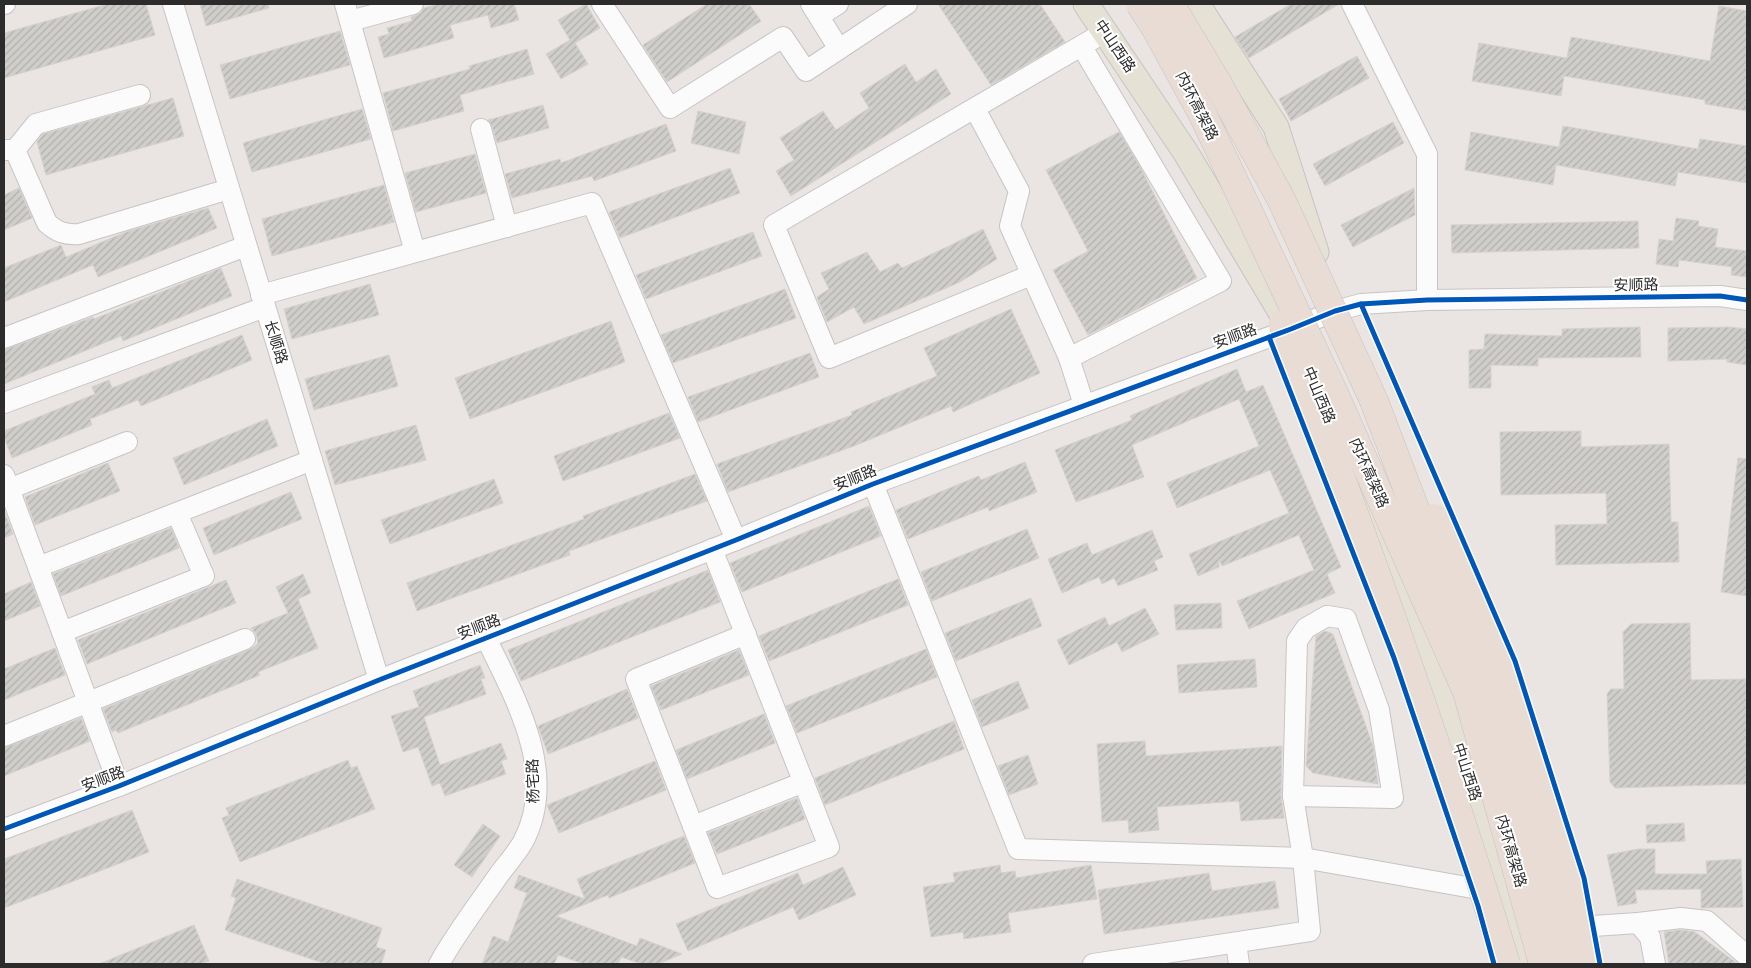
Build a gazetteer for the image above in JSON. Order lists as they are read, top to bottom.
{
  "streets": {
    "highway": ["内环高架路"],
    "main road": ["中山西路"],
    "street": ["安顺路", "长顺路", "杨宅路"]
  },
  "crossings": [
    ["中山西路", "安顺路"],
    ["安顺路", "长顺路"],
    ["安顺路", "杨宅路"]
  ]
}
